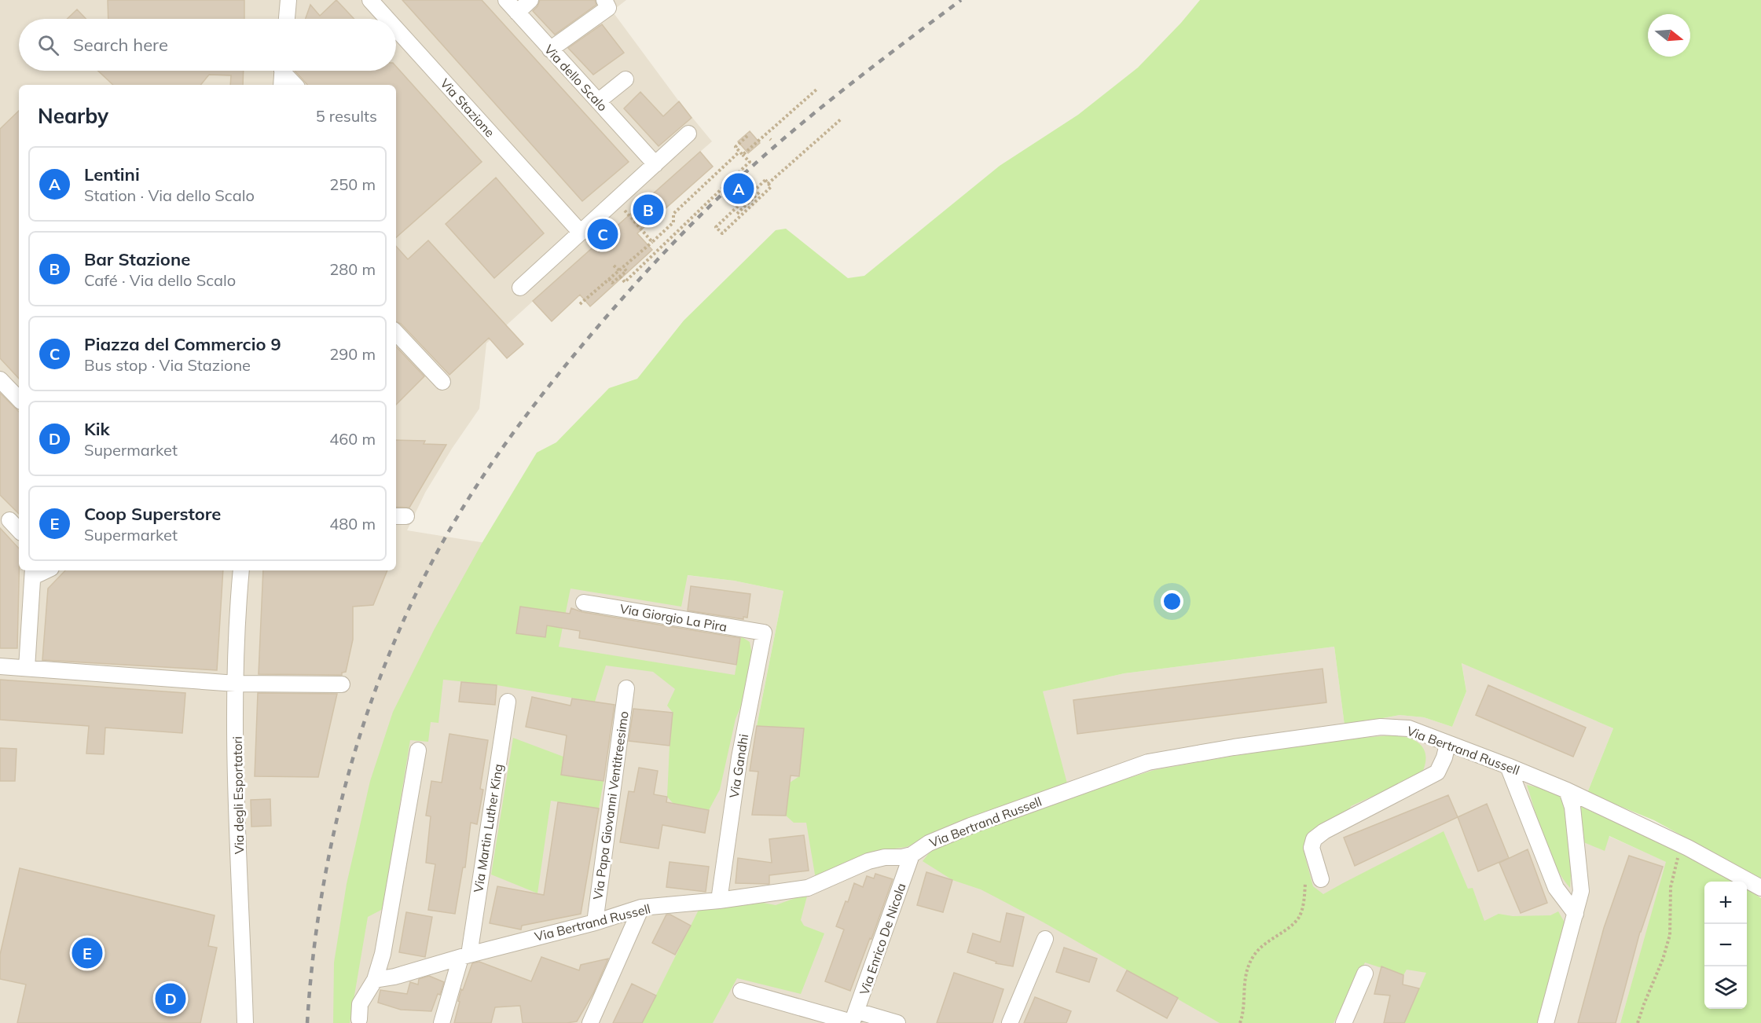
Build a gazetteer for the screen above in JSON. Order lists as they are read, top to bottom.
{
  "streets": {
    "street": [
      "Via dello Scalo",
      "Via Stazione",
      "Via Giorgio La Pira",
      "Via Bertrand Russell",
      "Via Gandhi",
      "Via degli Esportatori",
      "Via Papa Giovanni Ventitreesimo",
      "Via Martin Luther King",
      "Via Enrico De Nicola"
    ]
  },
  "crossings": [
    ["Via Giorgio La Pira", "Via Gandhi"],
    ["Via Bertrand Russell", "Via Gandhi"],
    ["Via Bertrand Russell", "Via Papa Giovanni Ventitreesimo"],
    ["Via Bertrand Russell", "Via Martin Luther King"],
    ["Via Bertrand Russell", "Via Enrico De Nicola"]
  ],
  "north": "right",
  "page": {
    "search": "Search here",
    "heading": ["Nearby", "5 results"],
    "list": [
      {
        "mark": "A",
        "name": "Lentini",
        "note": "Station · Via dello Scalo",
        "value": "250 m"
      },
      {
        "mark": "B",
        "name": "Bar Stazione",
        "note": "Café · Via dello Scalo",
        "value": "280 m"
      },
      {
        "mark": "C",
        "name": "Piazza del Commercio 9",
        "note": "Bus stop · Via Stazione",
        "value": "290 m"
      },
      {
        "mark": "D",
        "name": "Kik",
        "note": "Supermarket",
        "value": "460 m"
      },
      {
        "mark": "E",
        "name": "Coop Superstore",
        "note": "Supermarket",
        "value": "480 m"
      }
    ],
    "pins": [
      "A",
      "B",
      "C",
      "E",
      "D"
    ],
    "map_buttons": ["+", "−"]
  }
}
